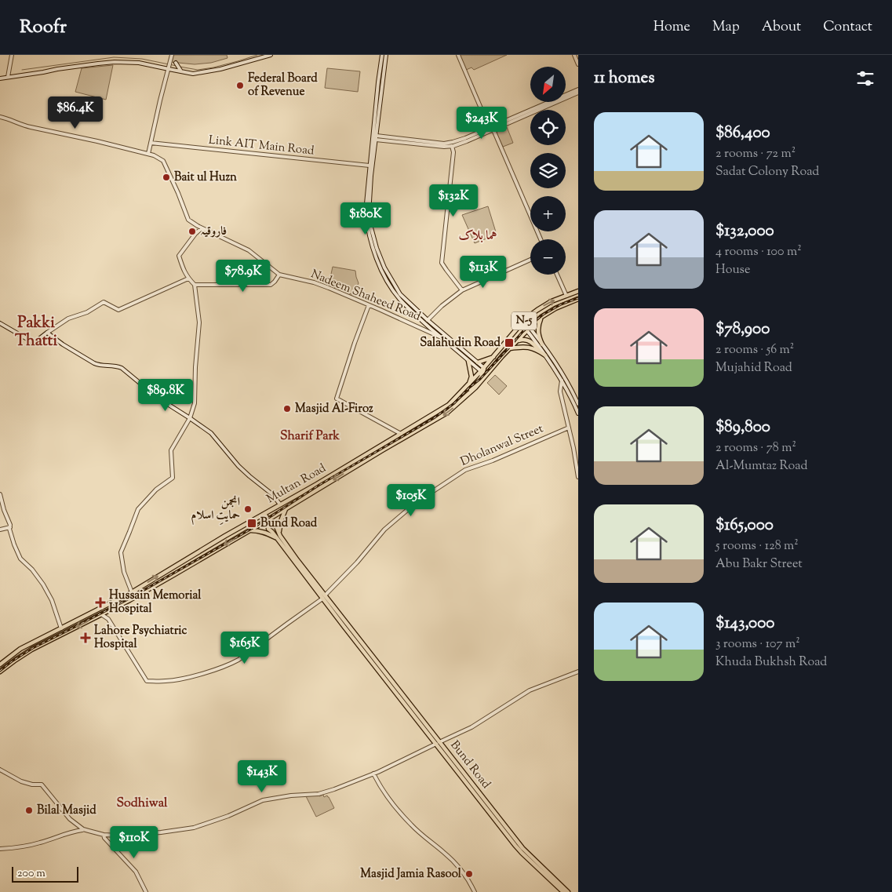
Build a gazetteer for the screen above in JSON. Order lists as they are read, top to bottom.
{
  "streets": {
    "main road": ["N-5", "Multan Road", "Bund Road"],
    "street": ["Link AIT Main Road", "Nadeem Shaheed Road", "Dholanwal Street"]
  },
  "crossings": [
    ["Dholanwal Street", "Bund Road"],
    ["Multan Road", "Bund Road"]
  ],
  "districts": [
    "ہما بلاک",
    "Pakki Thatti",
    "Sharif Park",
    "Sodhiwal"
  ],
  "places": {
    "other": [
      "Federal Board of Revenue",
      "Bait ul Huzn",
      "فاروقیہ",
      "Masjid Al-Firoz",
      "انجمن حمایتِ اسلام",
      "Bilal Masjid",
      "Masjid Jamia Rasool"
    ],
    "transit": ["Salahudin Road", "Bund Road"],
    "health": ["Hussain Memorial Hospital", "Lahore Psychiatric Hospital"]
  },
  "scale_bar": "200 m",
  "north": "bottom left",
  "page": {
    "header": "Roofr",
    "nav": [
      "Home",
      "Map",
      "About",
      "Contact"
    ],
    "heading": "11 homes",
    "map_buttons": ["+", "−"],
    "price": [
      "$86.4K",
      "$243K",
      "$132K",
      "$180K",
      "$113K",
      "$78.9K",
      "$89.8K",
      "$105K",
      "$165K",
      "$143K",
      "$110K"
    ],
    "list": [
      {
        "name": "$86,400",
        "note": "2 rooms · 72 m² · Sadat Colony Road"
      },
      {
        "name": "$132,000",
        "note": "4 rooms · 100 m² · House"
      },
      {
        "name": "$78,900",
        "note": "2 rooms · 56 m² · Mujahid Road"
      },
      {
        "name": "$89,800",
        "note": "2 rooms · 78 m² · Al-Mumtaz Road"
      },
      {
        "name": "$165,000",
        "note": "5 rooms · 128 m² · Abu Bakr Street"
      },
      {
        "name": "$143,000",
        "note": "3 rooms · 107 m² · Khuda Bukhsh Road"
      }
    ],
    "scale": "200 m"
  }
}
